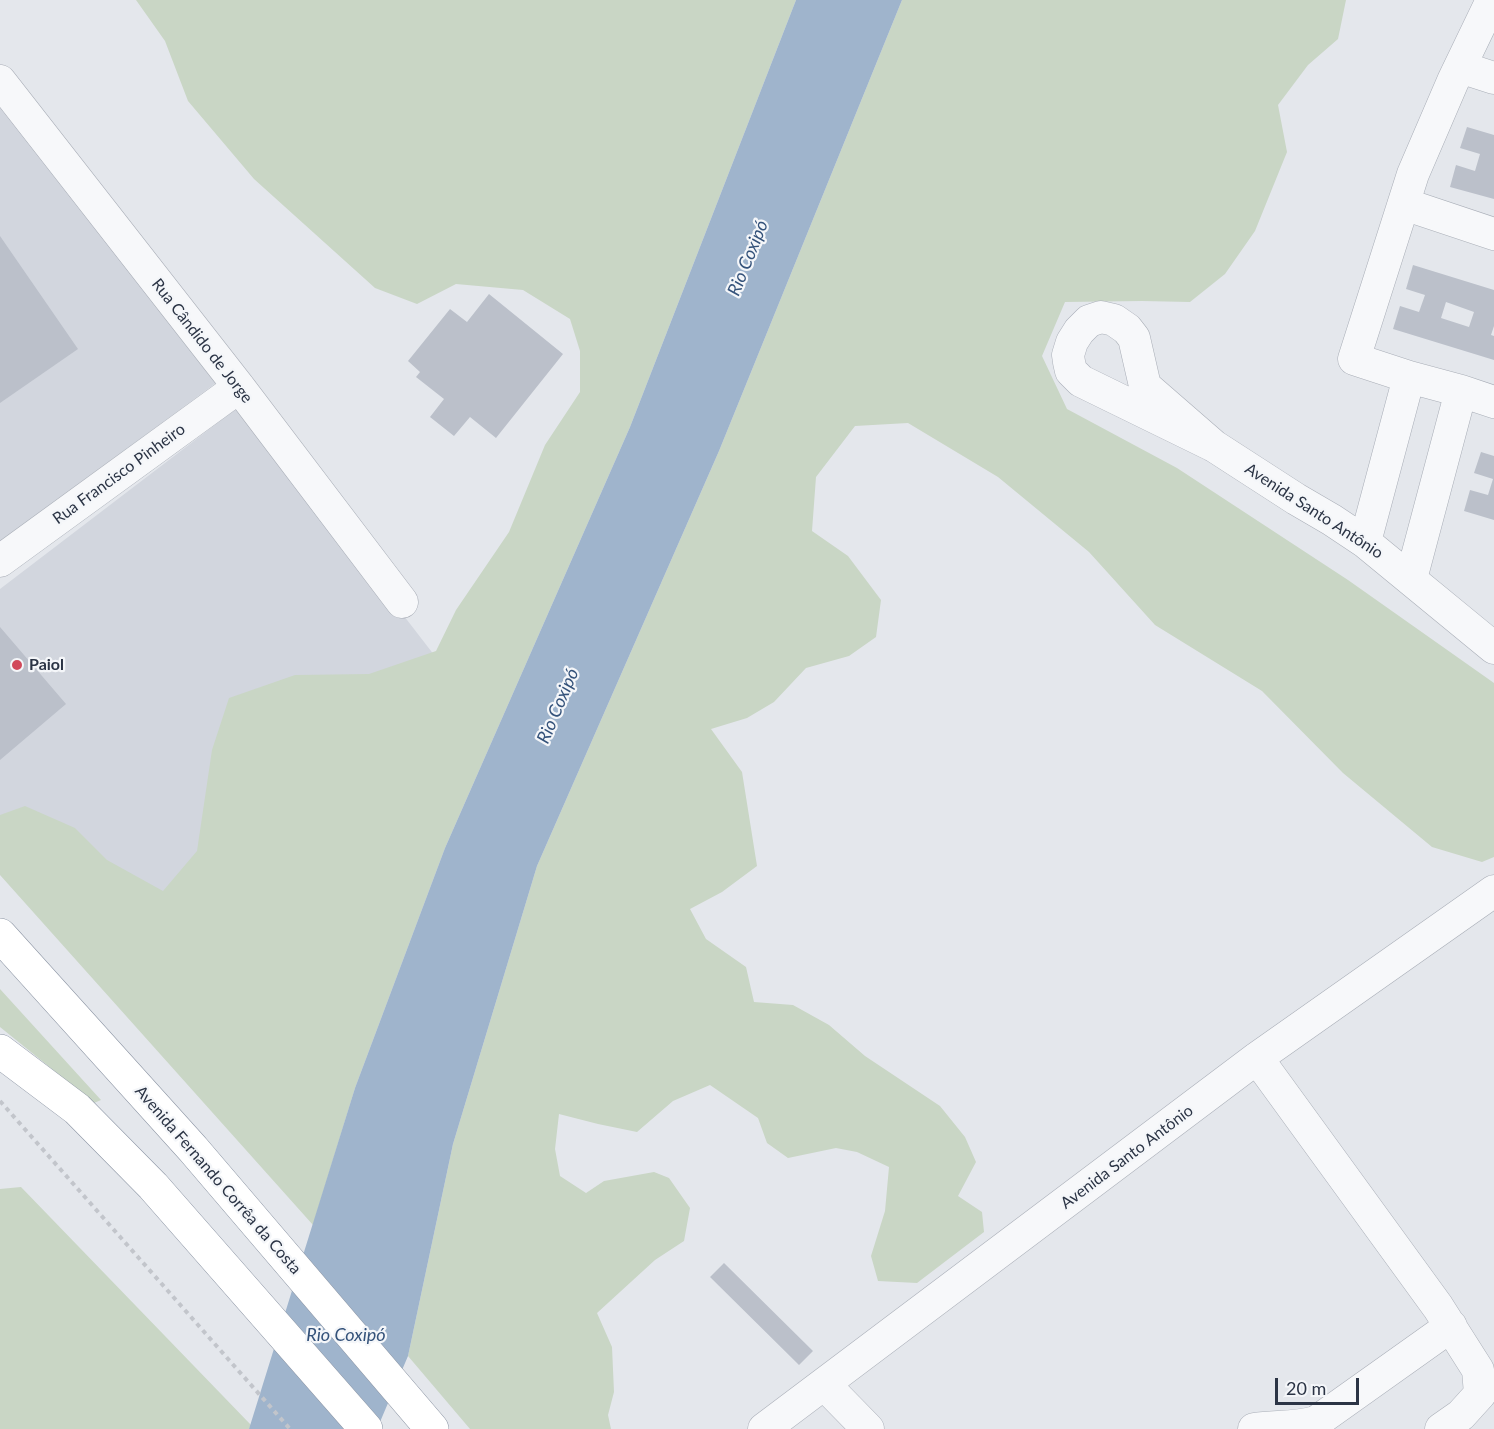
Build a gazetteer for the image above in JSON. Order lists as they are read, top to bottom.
{
  "streets": {
    "highway": ["Avenida Fernando Corrêa da Costa"],
    "street": ["Rua Cândido de Jorge", "Rua Francisco Pinheiro", "Avenida Santo Antônio"]
  },
  "crossings": [
    ["Rua Cândido de Jorge", "Rua Francisco Pinheiro"]
  ],
  "water": ["Rio Coxipó"],
  "places": ["Paiol"],
  "scale_bar": "20 m"
}
